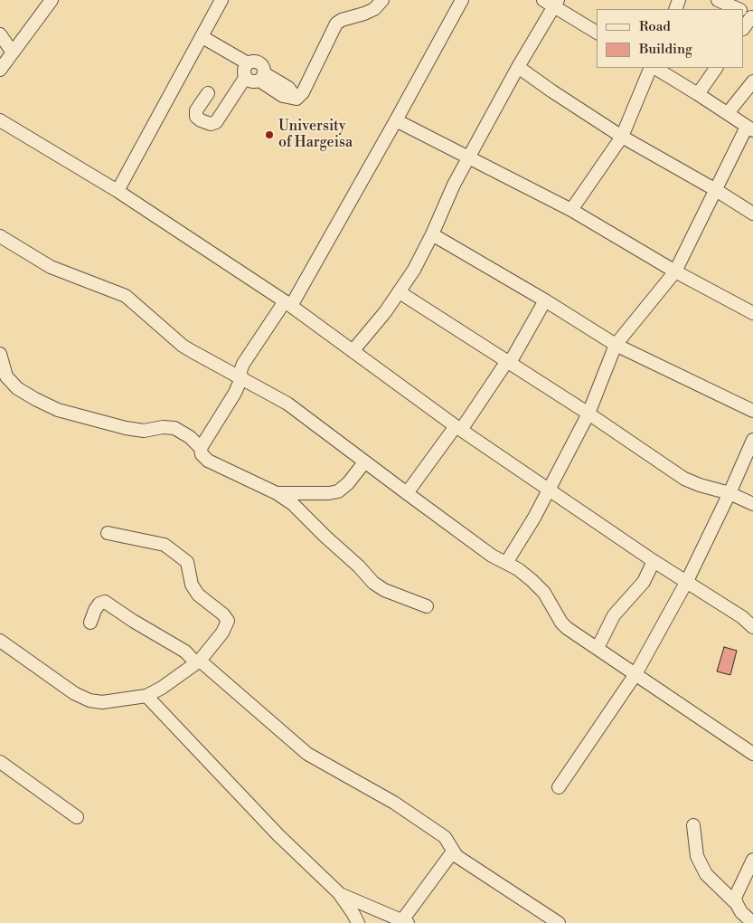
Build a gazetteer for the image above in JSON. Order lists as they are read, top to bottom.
{
  "places": ["University of Hargeisa"],
  "legend": ["Road", "Building"]
}
